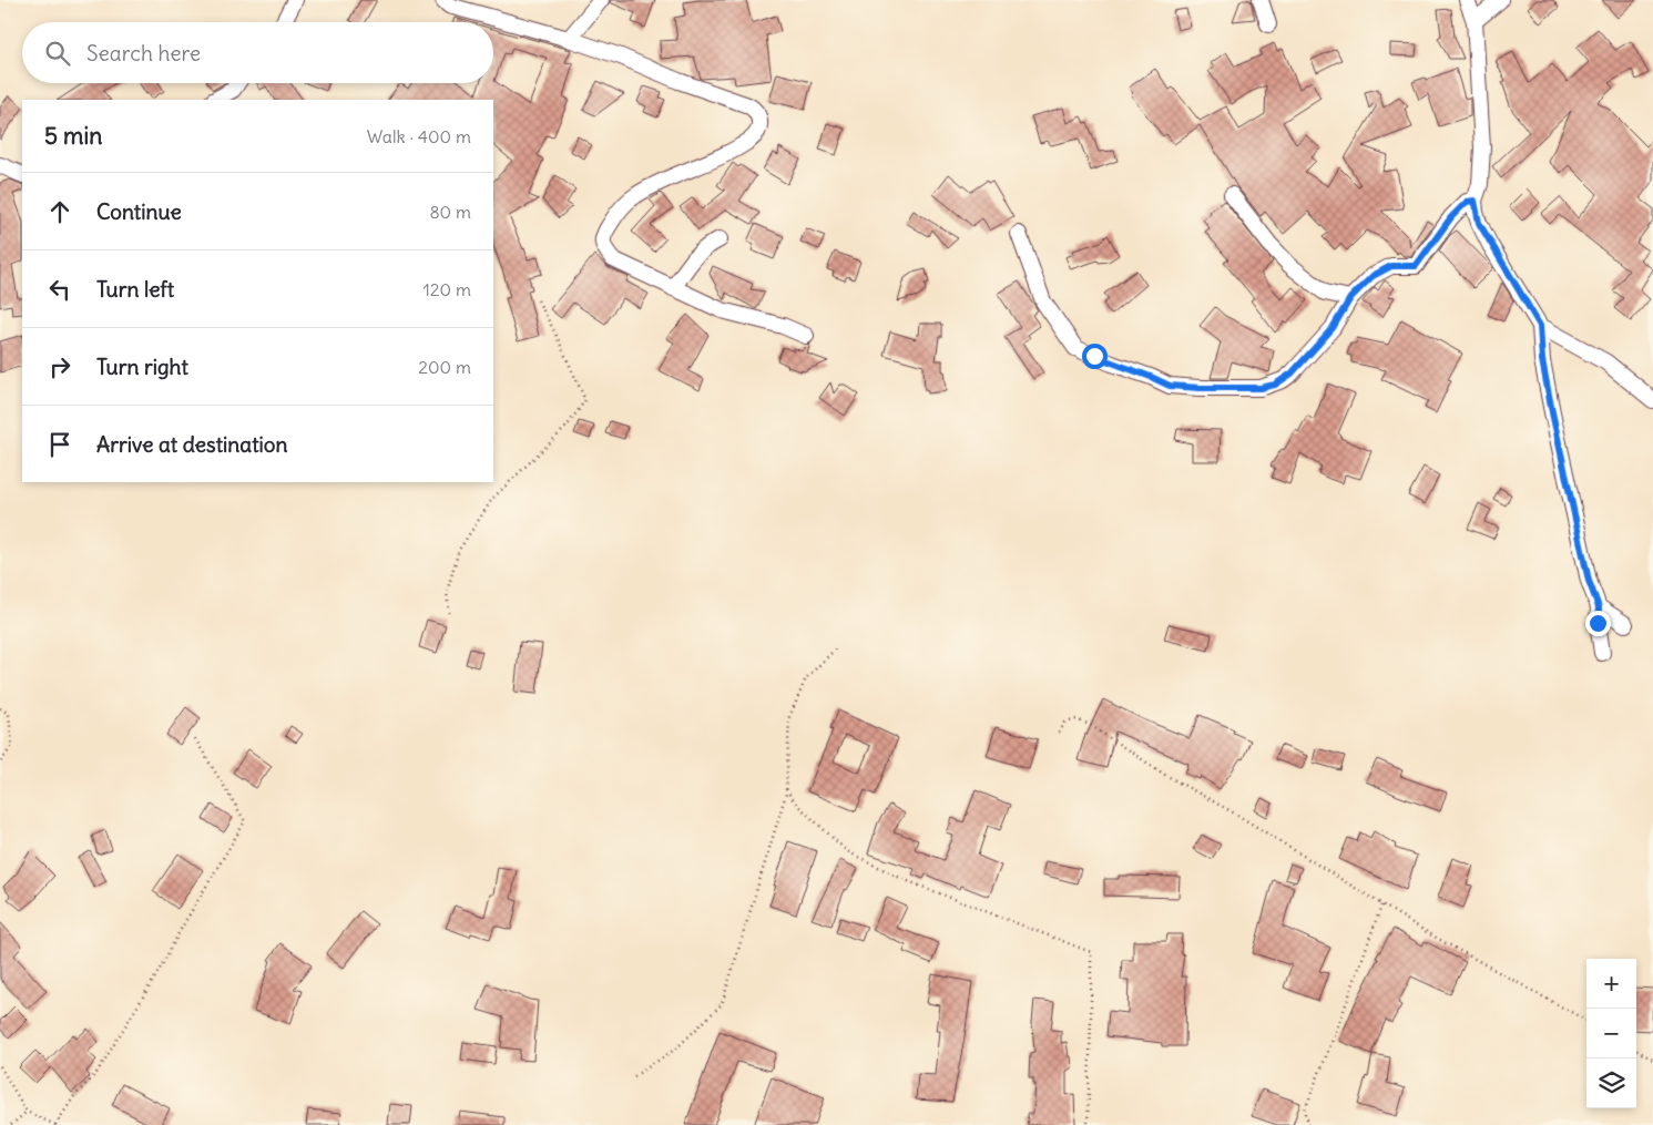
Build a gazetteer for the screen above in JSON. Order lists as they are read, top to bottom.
{
  "page": {
    "search": "Search here",
    "heading": ["5 min", "Walk · 400 m"],
    "list": [
      ["Continue", "80 m"],
      ["Turn left", "120 m"],
      ["Turn right", "200 m"],
      "Arrive at destination"
    ],
    "map_buttons": ["+", "−"]
  }
}
